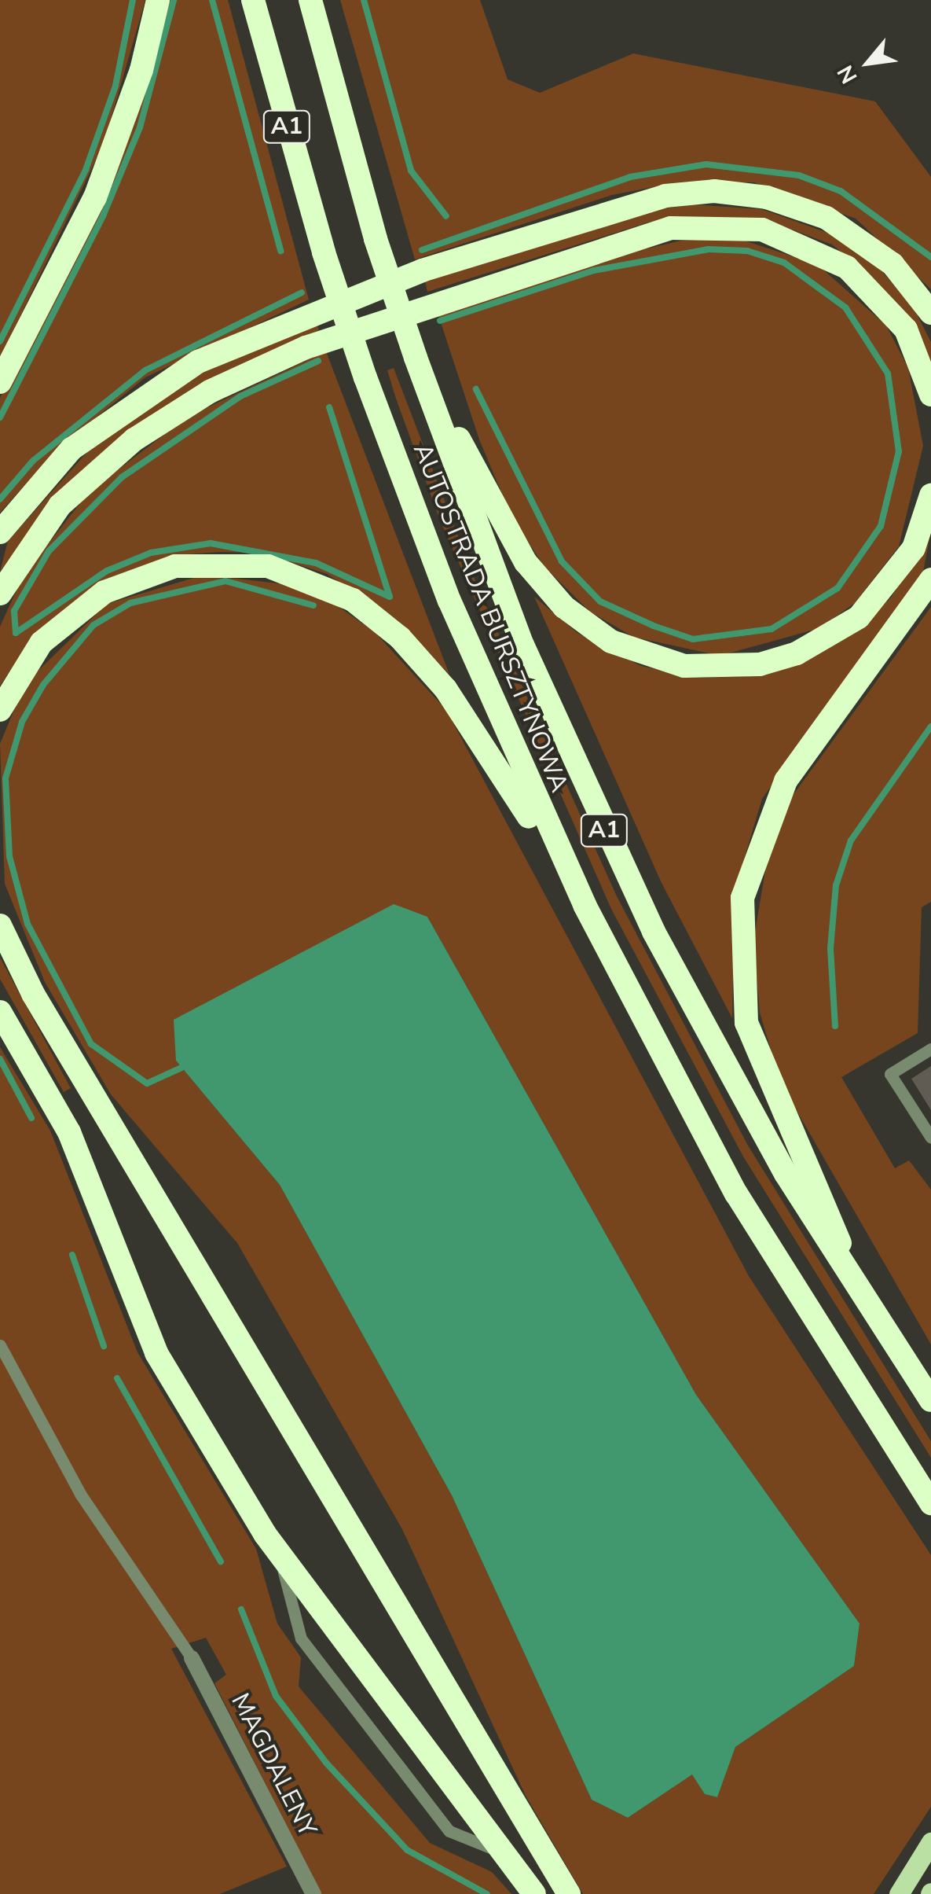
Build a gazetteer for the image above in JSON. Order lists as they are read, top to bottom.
{
  "streets": {
    "highway": ["A1", "AUTOSTRADA BURSZTYNOWA"],
    "street": ["MAGDALENY"]
  },
  "north": "bottom left"
}
